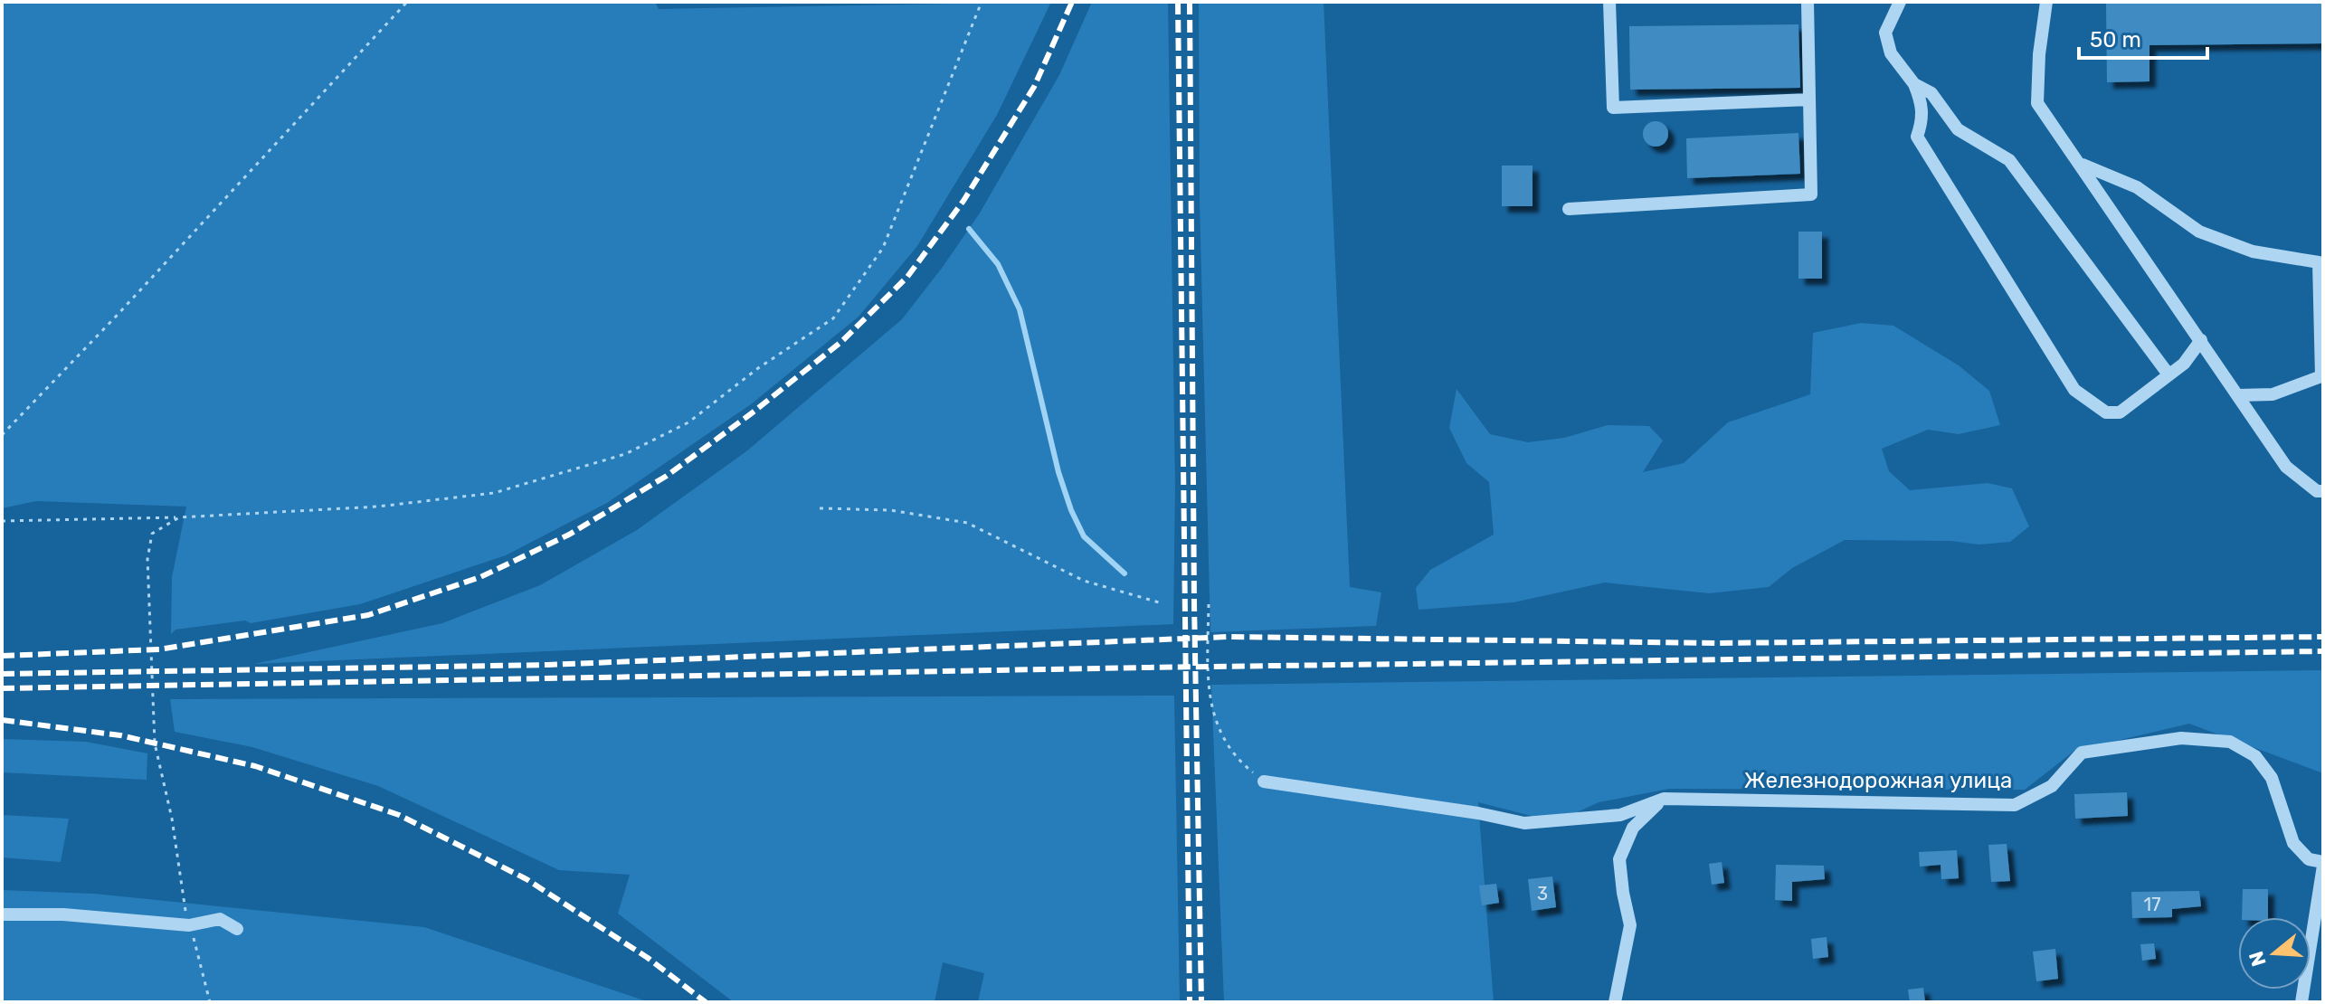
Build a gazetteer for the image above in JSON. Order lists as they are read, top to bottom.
{
  "streets": {
    "street": ["Железнодорожная улица"]
  },
  "house_numbers": ["3", "17"],
  "scale_bar": "50 m",
  "north": "left"
}
